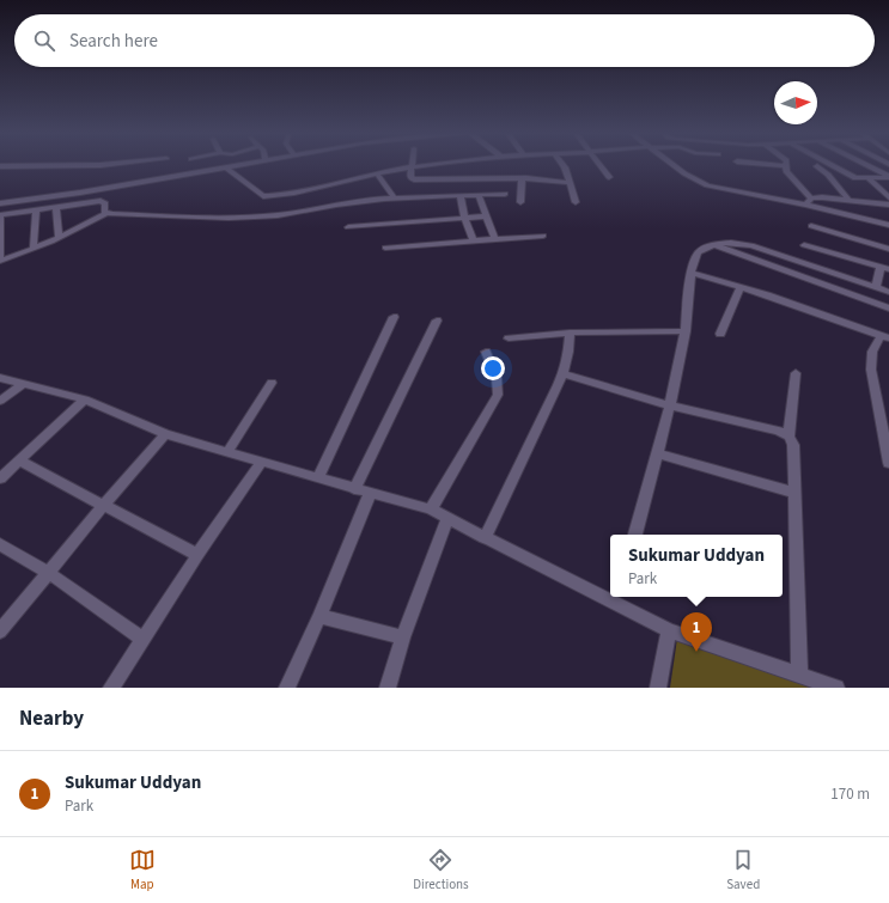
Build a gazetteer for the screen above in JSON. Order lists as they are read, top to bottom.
{
  "north": "right",
  "page": {
    "search": "Search here",
    "popup": ["Sukumar Uddyan", "Park"],
    "pins": "1",
    "heading": "Nearby",
    "list": [
      {
        "mark": "1",
        "name": "Sukumar Uddyan",
        "note": "Park",
        "value": "170 m"
      }
    ],
    "nav": ["Map", "Directions", "Saved"]
  }
}
